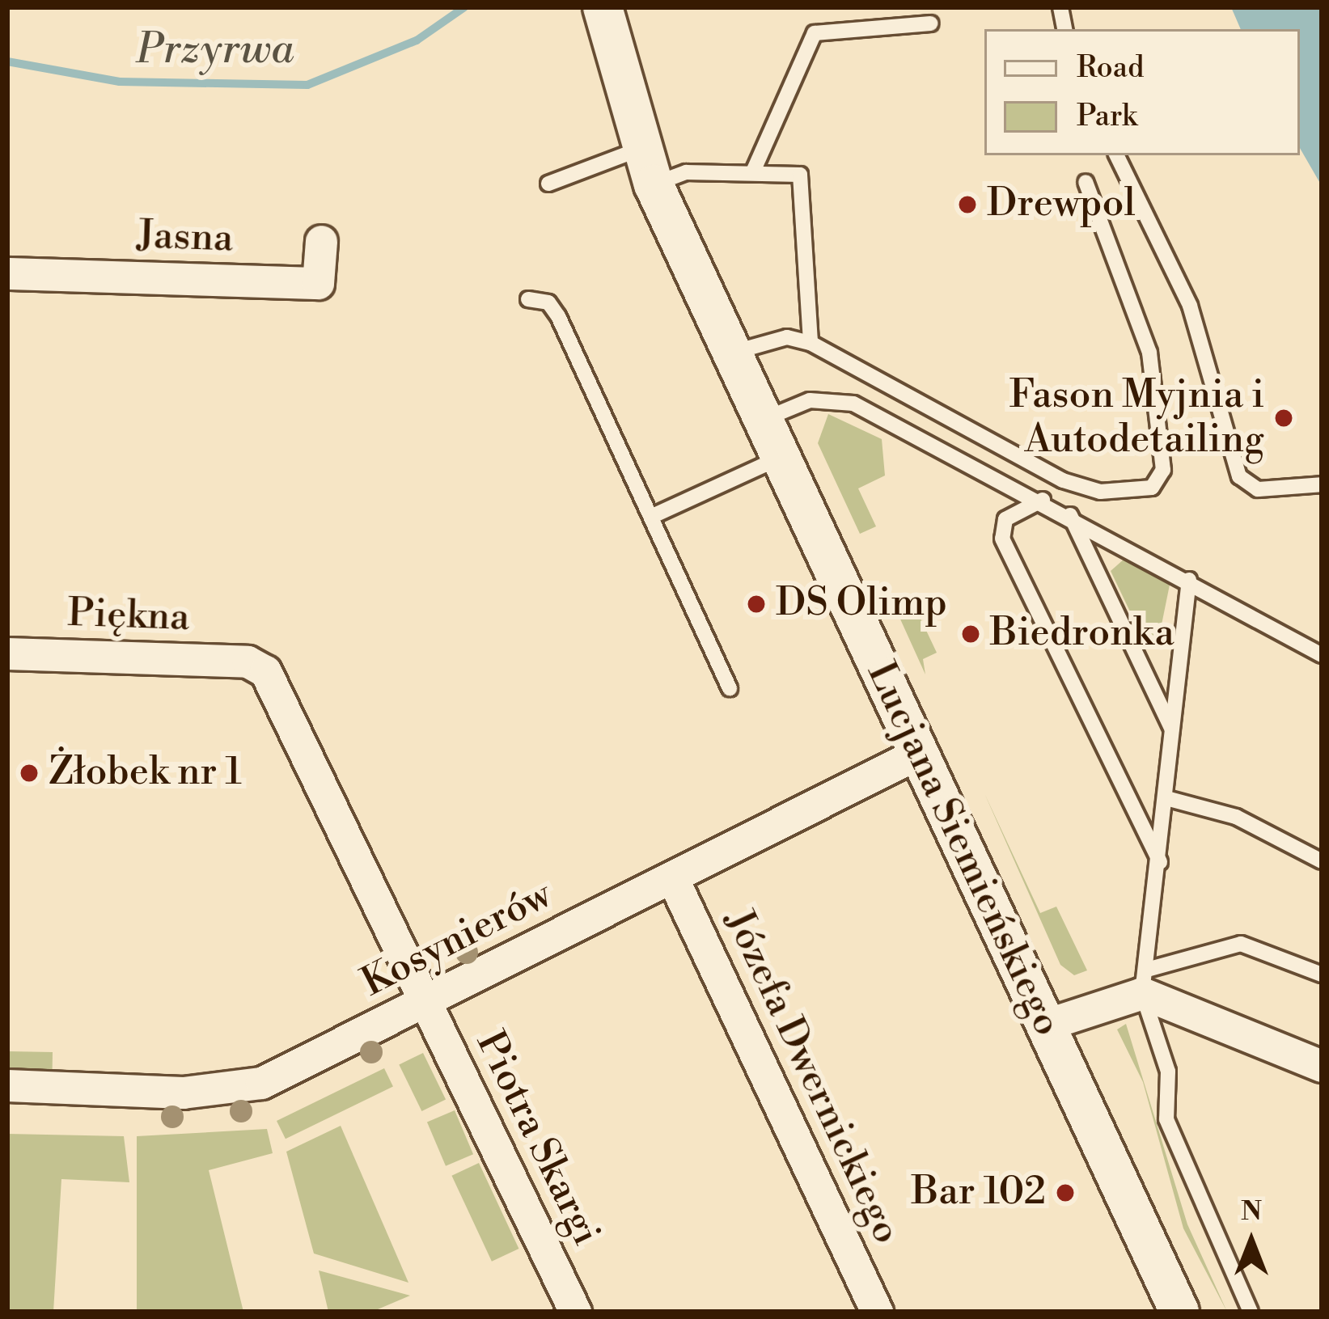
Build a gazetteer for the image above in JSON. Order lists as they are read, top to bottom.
{
  "streets": {
    "street": [
      "Jasna",
      "Piękna",
      "Lucjana Siemieńskiego",
      "Kosynierów",
      "Józefa Dwernickiego",
      "Piotra Skargi"
    ]
  },
  "crossings": [
    ["Piękna", "Piotra Skargi"],
    ["Lucjana Siemieńskiego", "Kosynierów"],
    ["Kosynierów", "Józefa Dwernickiego"],
    ["Kosynierów", "Piotra Skargi"]
  ],
  "water": ["Przyrwa"],
  "places": [
    "Drewpol",
    "Fason Myjnia i Autodetailing",
    "DS Olimp",
    "Biedronka",
    "Żłobek nr 1",
    "Bar 102"
  ],
  "legend": ["Road", "Park"],
  "north": "top"
}
